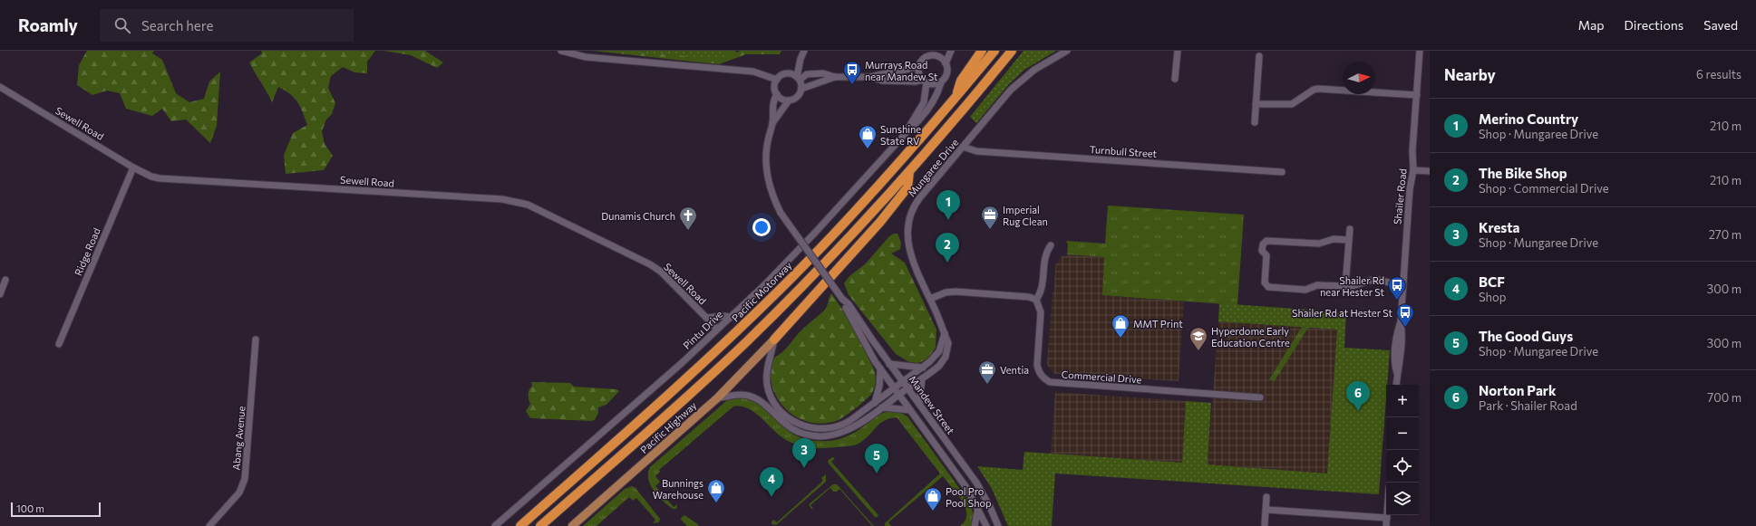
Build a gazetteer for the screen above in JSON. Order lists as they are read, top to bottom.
{
  "streets": {
    "highway": ["Pacific Motorway"],
    "main road": ["Pacific Highway"],
    "street": [
      "Sewell Road",
      "Turnbull Street",
      "Mungaree Drive",
      "Shailer Road",
      "Ridge Road",
      "Pintu Drive",
      "Commercial Drive",
      "Mandew Street",
      "Abang Avenue"
    ]
  },
  "crossings": [
    ["Sewell Road", "Ridge Road"],
    ["Sewell Road", "Pintu Drive"],
    ["Turnbull Street", "Mungaree Drive"],
    ["Mungaree Drive", "Mandew Street"],
    ["Mungaree Drive", "Pacific Highway"]
  ],
  "places": {
    "bus stop": ["Murrays Road near Mandew St", "Shailer Rd near Hester St", "Shailer Rd at Hester St"],
    "shop": [
      "Sunshine State RV",
      "MMT Print",
      "Bunnings Warehouse",
      "Pool Pro Pool Shop"
    ],
    "office": ["Imperial Rug Clean", "Ventia"],
    "church": ["Dunamis Church"],
    "school or university": ["Hyperdome Early Education Centre"]
  },
  "scale_bar": "100 m",
  "north": "right",
  "page": {
    "header": "Roamly",
    "search": "Search here",
    "nav": ["Map", "Directions", "Saved"],
    "heading": ["Nearby", "6 results"],
    "list": [
      {
        "mark": "1",
        "name": "Merino Country",
        "note": "Shop · Mungaree Drive",
        "value": "210 m"
      },
      {
        "mark": "2",
        "name": "The Bike Shop",
        "note": "Shop · Commercial Drive",
        "value": "210 m"
      },
      {
        "mark": "3",
        "name": "Kresta",
        "note": "Shop · Mungaree Drive",
        "value": "270 m"
      },
      {
        "mark": "4",
        "name": "BCF",
        "note": "Shop",
        "value": "300 m"
      },
      {
        "mark": "5",
        "name": "The Good Guys",
        "note": "Shop · Mungaree Drive",
        "value": "300 m"
      },
      {
        "mark": "6",
        "name": "Norton Park",
        "note": "Park · Shailer Road",
        "value": "700 m"
      }
    ],
    "pins": [
      "1",
      "2",
      "6",
      "3",
      "5",
      "4"
    ],
    "map_buttons": ["+", "−"],
    "scale": "100 m"
  }
}
